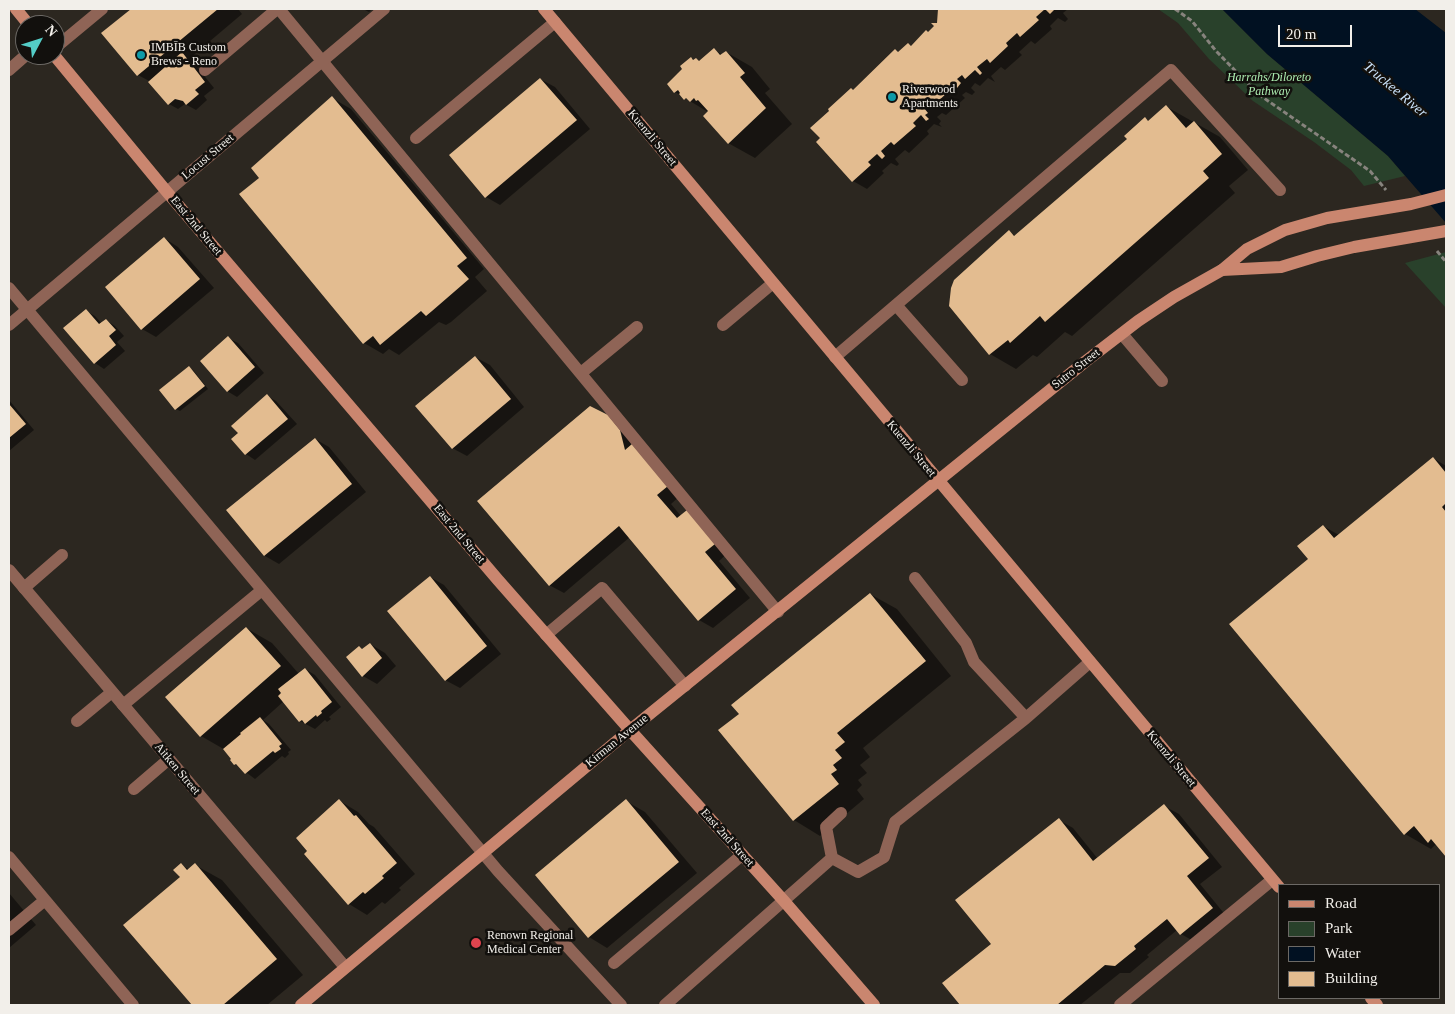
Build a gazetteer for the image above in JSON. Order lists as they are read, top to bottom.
{
  "streets": {
    "main road": [
      "Kuenzli Street",
      "East 2nd Street",
      "Sutro Street",
      "Kirman Avenue"
    ],
    "street": ["Locust Street", "Aitken Street"]
  },
  "crossings": [
    ["Kuenzli Street", "Sutro Street"],
    ["Kuenzli Street", "Kirman Avenue"],
    ["Locust Street", "East 2nd Street"],
    ["East 2nd Street", "Kirman Avenue"],
    ["Sutro Street", "Kirman Avenue"],
    ["Kirman Avenue", "Aitken Street"]
  ],
  "water": ["Truckee River"],
  "parks": ["Harrahs/Diloreto Pathway"],
  "places": ["IMBĪB Custom Brews - Reno", "Riverwood Apartments", "Renown Regional Medical Center"],
  "legend": [
    "Road",
    "Park",
    "Water",
    "Building"
  ],
  "scale_bar": "20 m",
  "north": "top right"
}
